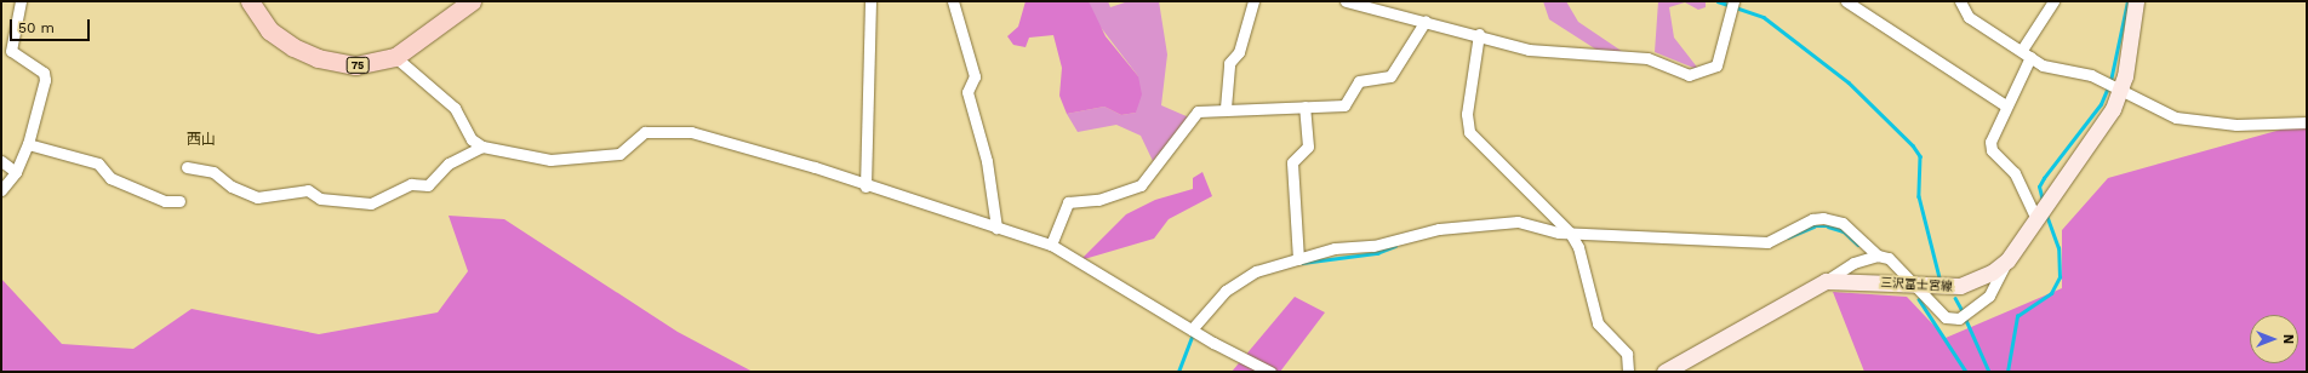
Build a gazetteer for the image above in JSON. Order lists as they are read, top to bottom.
{
  "streets": {
    "main road": ["75", "三沢富士宮線"]
  },
  "districts": ["西山"],
  "scale_bar": "50 m",
  "north": "right"
}
